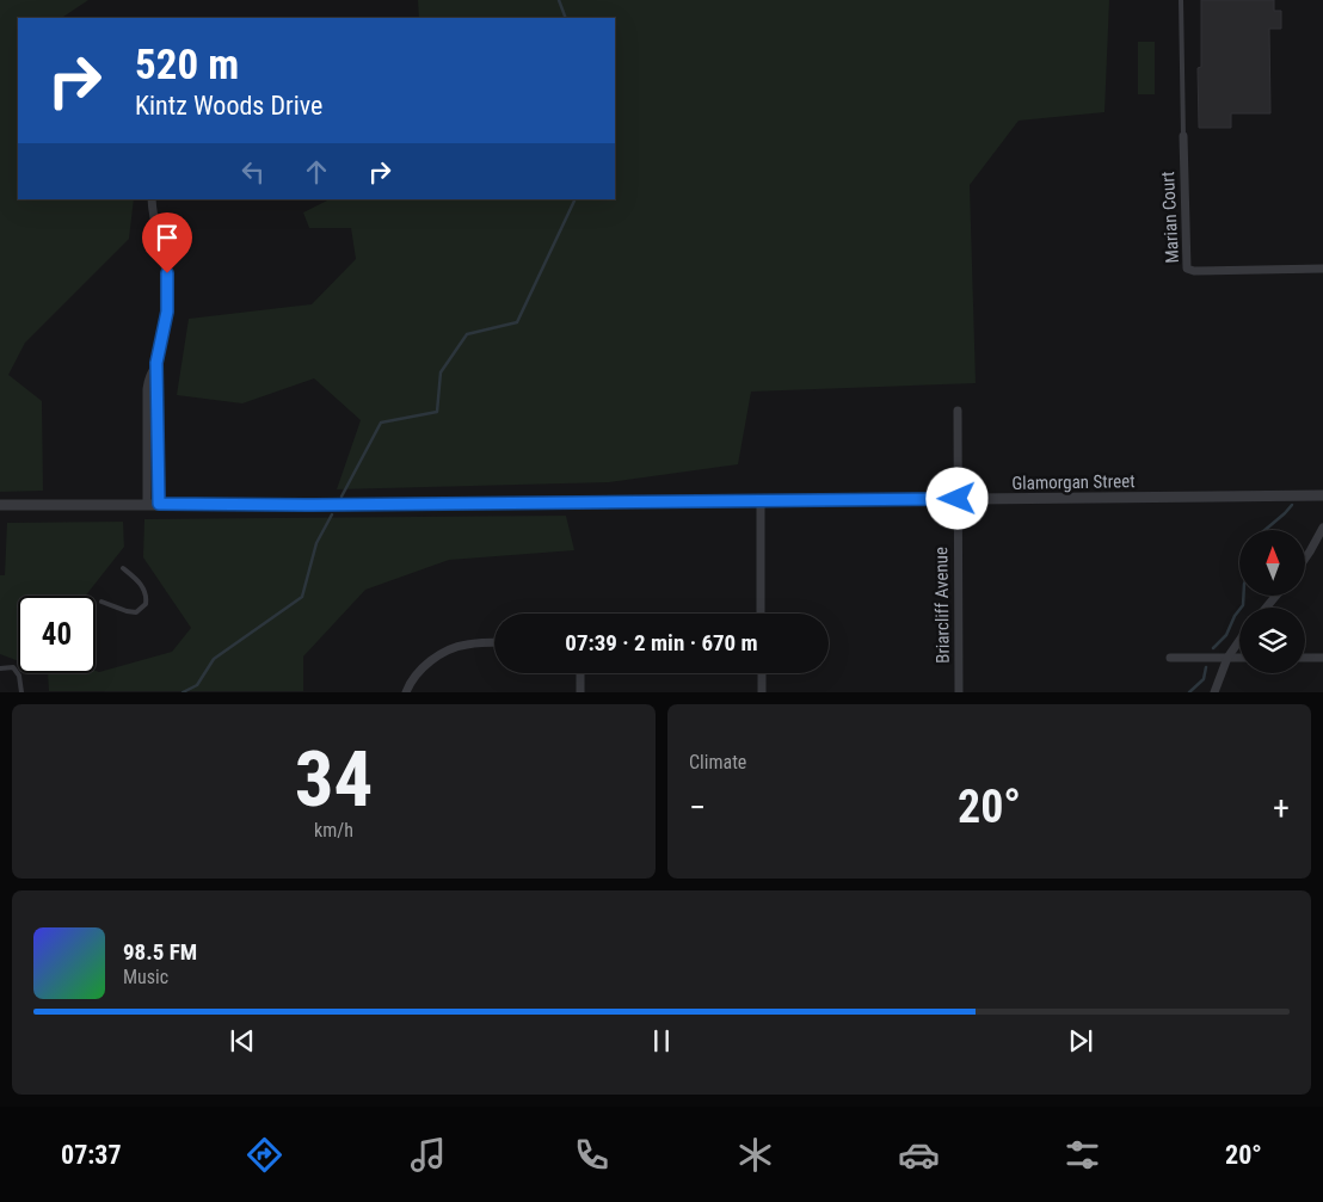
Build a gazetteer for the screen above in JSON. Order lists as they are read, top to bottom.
{
  "streets": {
    "street": ["Marian Court", "Glamorgan Street", "Briarcliff Avenue"]
  },
  "crossings": [
    ["Glamorgan Street", "Briarcliff Avenue"]
  ],
  "north": "top",
  "page": {
    "turn": ["520 m", "Kintz Woods Drive"],
    "limit": "40",
    "trip": "07:39 · 2 min · 670 m",
    "tile": [
      ["34", "km/h"],
      "Climate"
    ],
    "heat": ["−", "20°", "+"],
    "song": ["98.5 FM", "Music"],
    "tabs": ["07:37", "20°"]
  }
}
